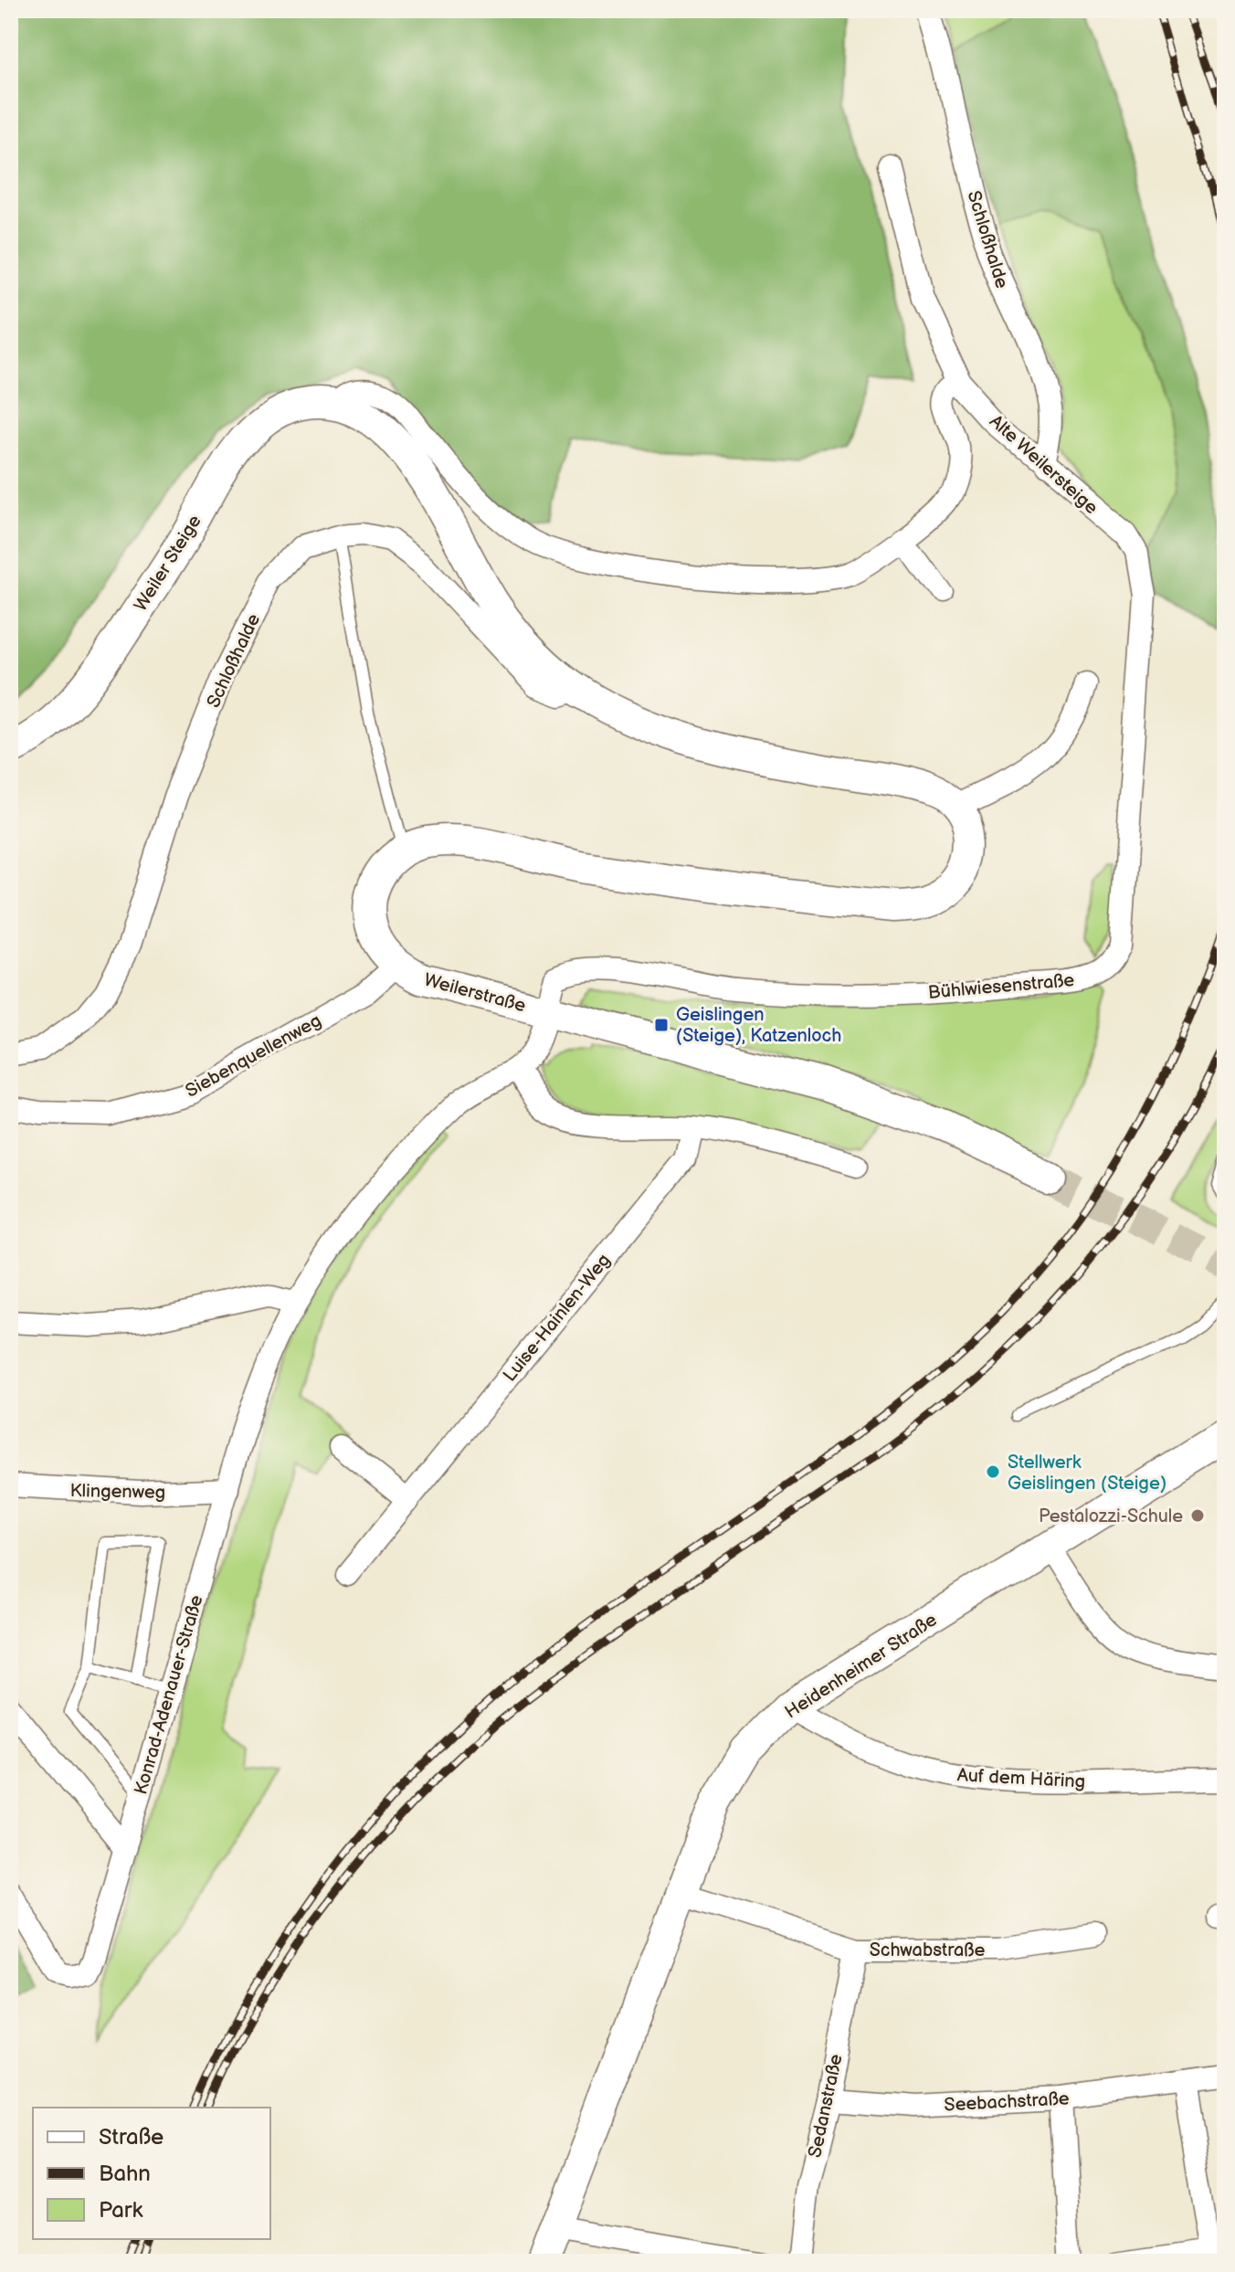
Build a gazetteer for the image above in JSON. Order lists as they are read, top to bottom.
{
  "streets": {
    "street": [
      "Schloßhalde",
      "Alte Weilersteige",
      "Weiler Steige",
      "Bühlwiesenstraße",
      "Weilerstraße",
      "Siebenquellenweg",
      "Luise-Hainlen-Weg",
      "Klingenweg",
      "Heidenheimer Straße",
      "Konrad-Adenauer-Straße",
      "Auf dem Häring",
      "Schwabstraße",
      "Seebachstraße",
      "Sedanstraße"
    ]
  },
  "crossings": [
    ["Schloßhalde", "Alte Weilersteige"],
    ["Alte Weilersteige", "Bühlwiesenstraße"],
    ["Bühlwiesenstraße", "Weilerstraße"],
    ["Weilerstraße", "Siebenquellenweg"],
    ["Klingenweg", "Konrad-Adenauer-Straße"],
    ["Heidenheimer Straße", "Auf dem Häring"],
    ["Heidenheimer Straße", "Schwabstraße"],
    ["Schwabstraße", "Sedanstraße"],
    ["Seebachstraße", "Sedanstraße"]
  ],
  "places": {
    "transit": ["Geislingen (Steige), Katzenloch"],
    "other": ["Stellwerk Geislingen (Steige)", "Pestalozzi-Schule"]
  },
  "legend": ["Straße", "Bahn", "Park"]
}
